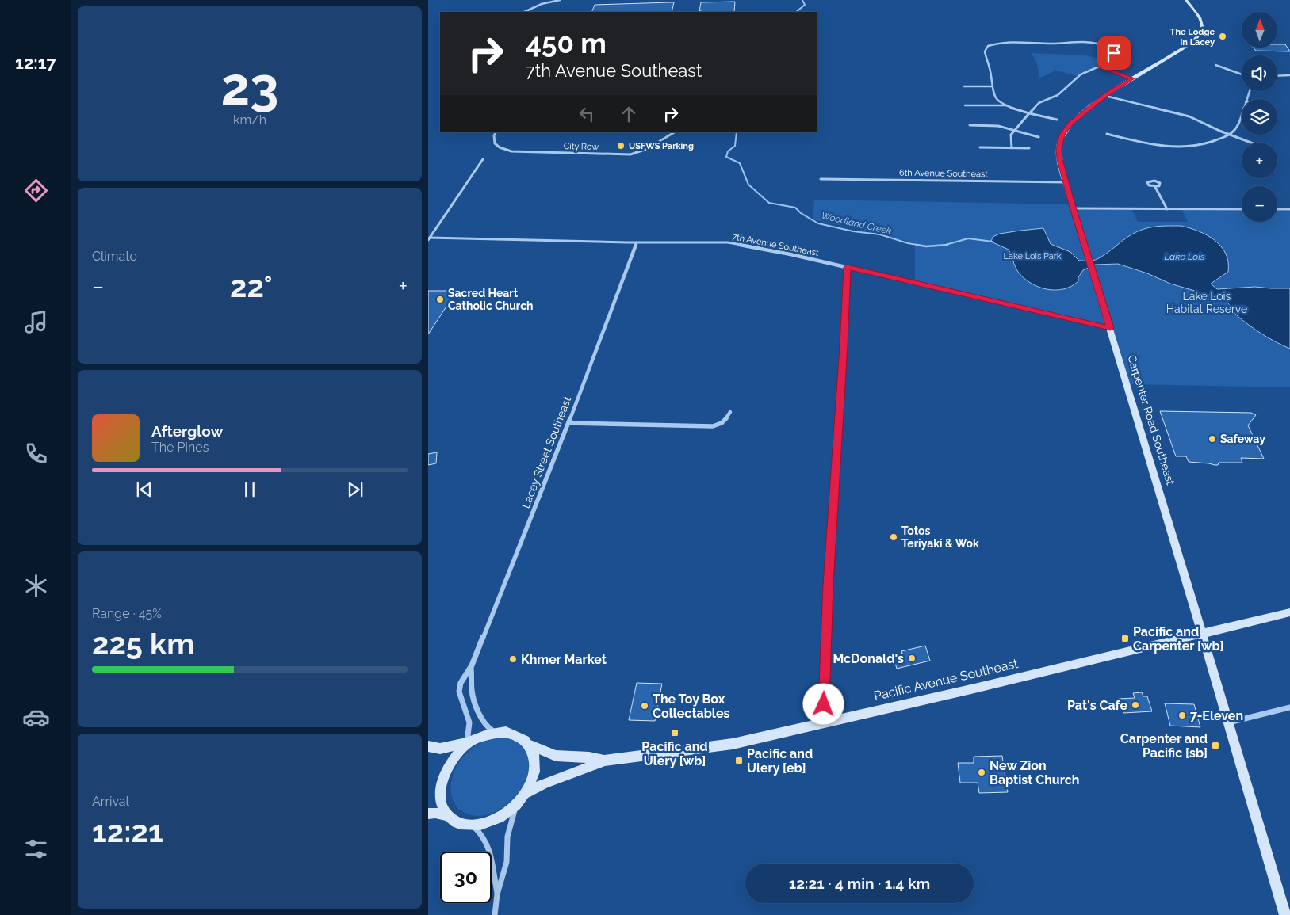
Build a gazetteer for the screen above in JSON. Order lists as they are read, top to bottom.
{
  "streets": {
    "main road": ["Carpenter Road Southeast", "Pacific Avenue Southeast"],
    "street": [
      "City Row",
      "6th Avenue Southeast",
      "7th Avenue Southeast",
      "Lacey Street Southeast"
    ]
  },
  "crossings": [
    ["6th Avenue Southeast", "Carpenter Road Southeast"],
    ["7th Avenue Southeast", "Carpenter Road Southeast"],
    ["7th Avenue Southeast", "Lacey Street Southeast"],
    ["Carpenter Road Southeast", "Pacific Avenue Southeast"],
    ["Lacey Street Southeast", "Pacific Avenue Southeast"]
  ],
  "water": ["Woodland Creek", "Lake Lois"],
  "parks": ["Lake Lois Park", "Lake Lois Habitat Reserve"],
  "places": {
    "other": [
      "The Lodge in Lacey",
      "USFWS Parking",
      "Sacred Heart Catholic Church",
      "Safeway",
      "Totos Teriyaki & Wok",
      "McDonald's",
      "Khmer Market",
      "Pat's Cafe",
      "The Toy Box Collectables",
      "7-Eleven",
      "New Zion Baptist Church"
    ],
    "transit": [
      "Pacific and Carpenter [wb]",
      "Pacific and Ulery [wb]",
      "Carpenter and Pacific [sb]",
      "Pacific and Ulery [eb]"
    ]
  },
  "north": "top",
  "page": {
    "tabs": "12:17",
    "tile": [
      ["23", "km/h"],
      "Climate",
      ["Range · 45%", "225 km"],
      ["Arrival", "12:21"]
    ],
    "map_buttons": ["+", "−"],
    "turn": ["450 m", "7th Avenue Southeast"],
    "heat": ["−", "22°", "+"],
    "song": ["Afterglow", "The Pines"],
    "limit": "30",
    "trip": "12:21 · 4 min · 1.4 km"
  }
}
